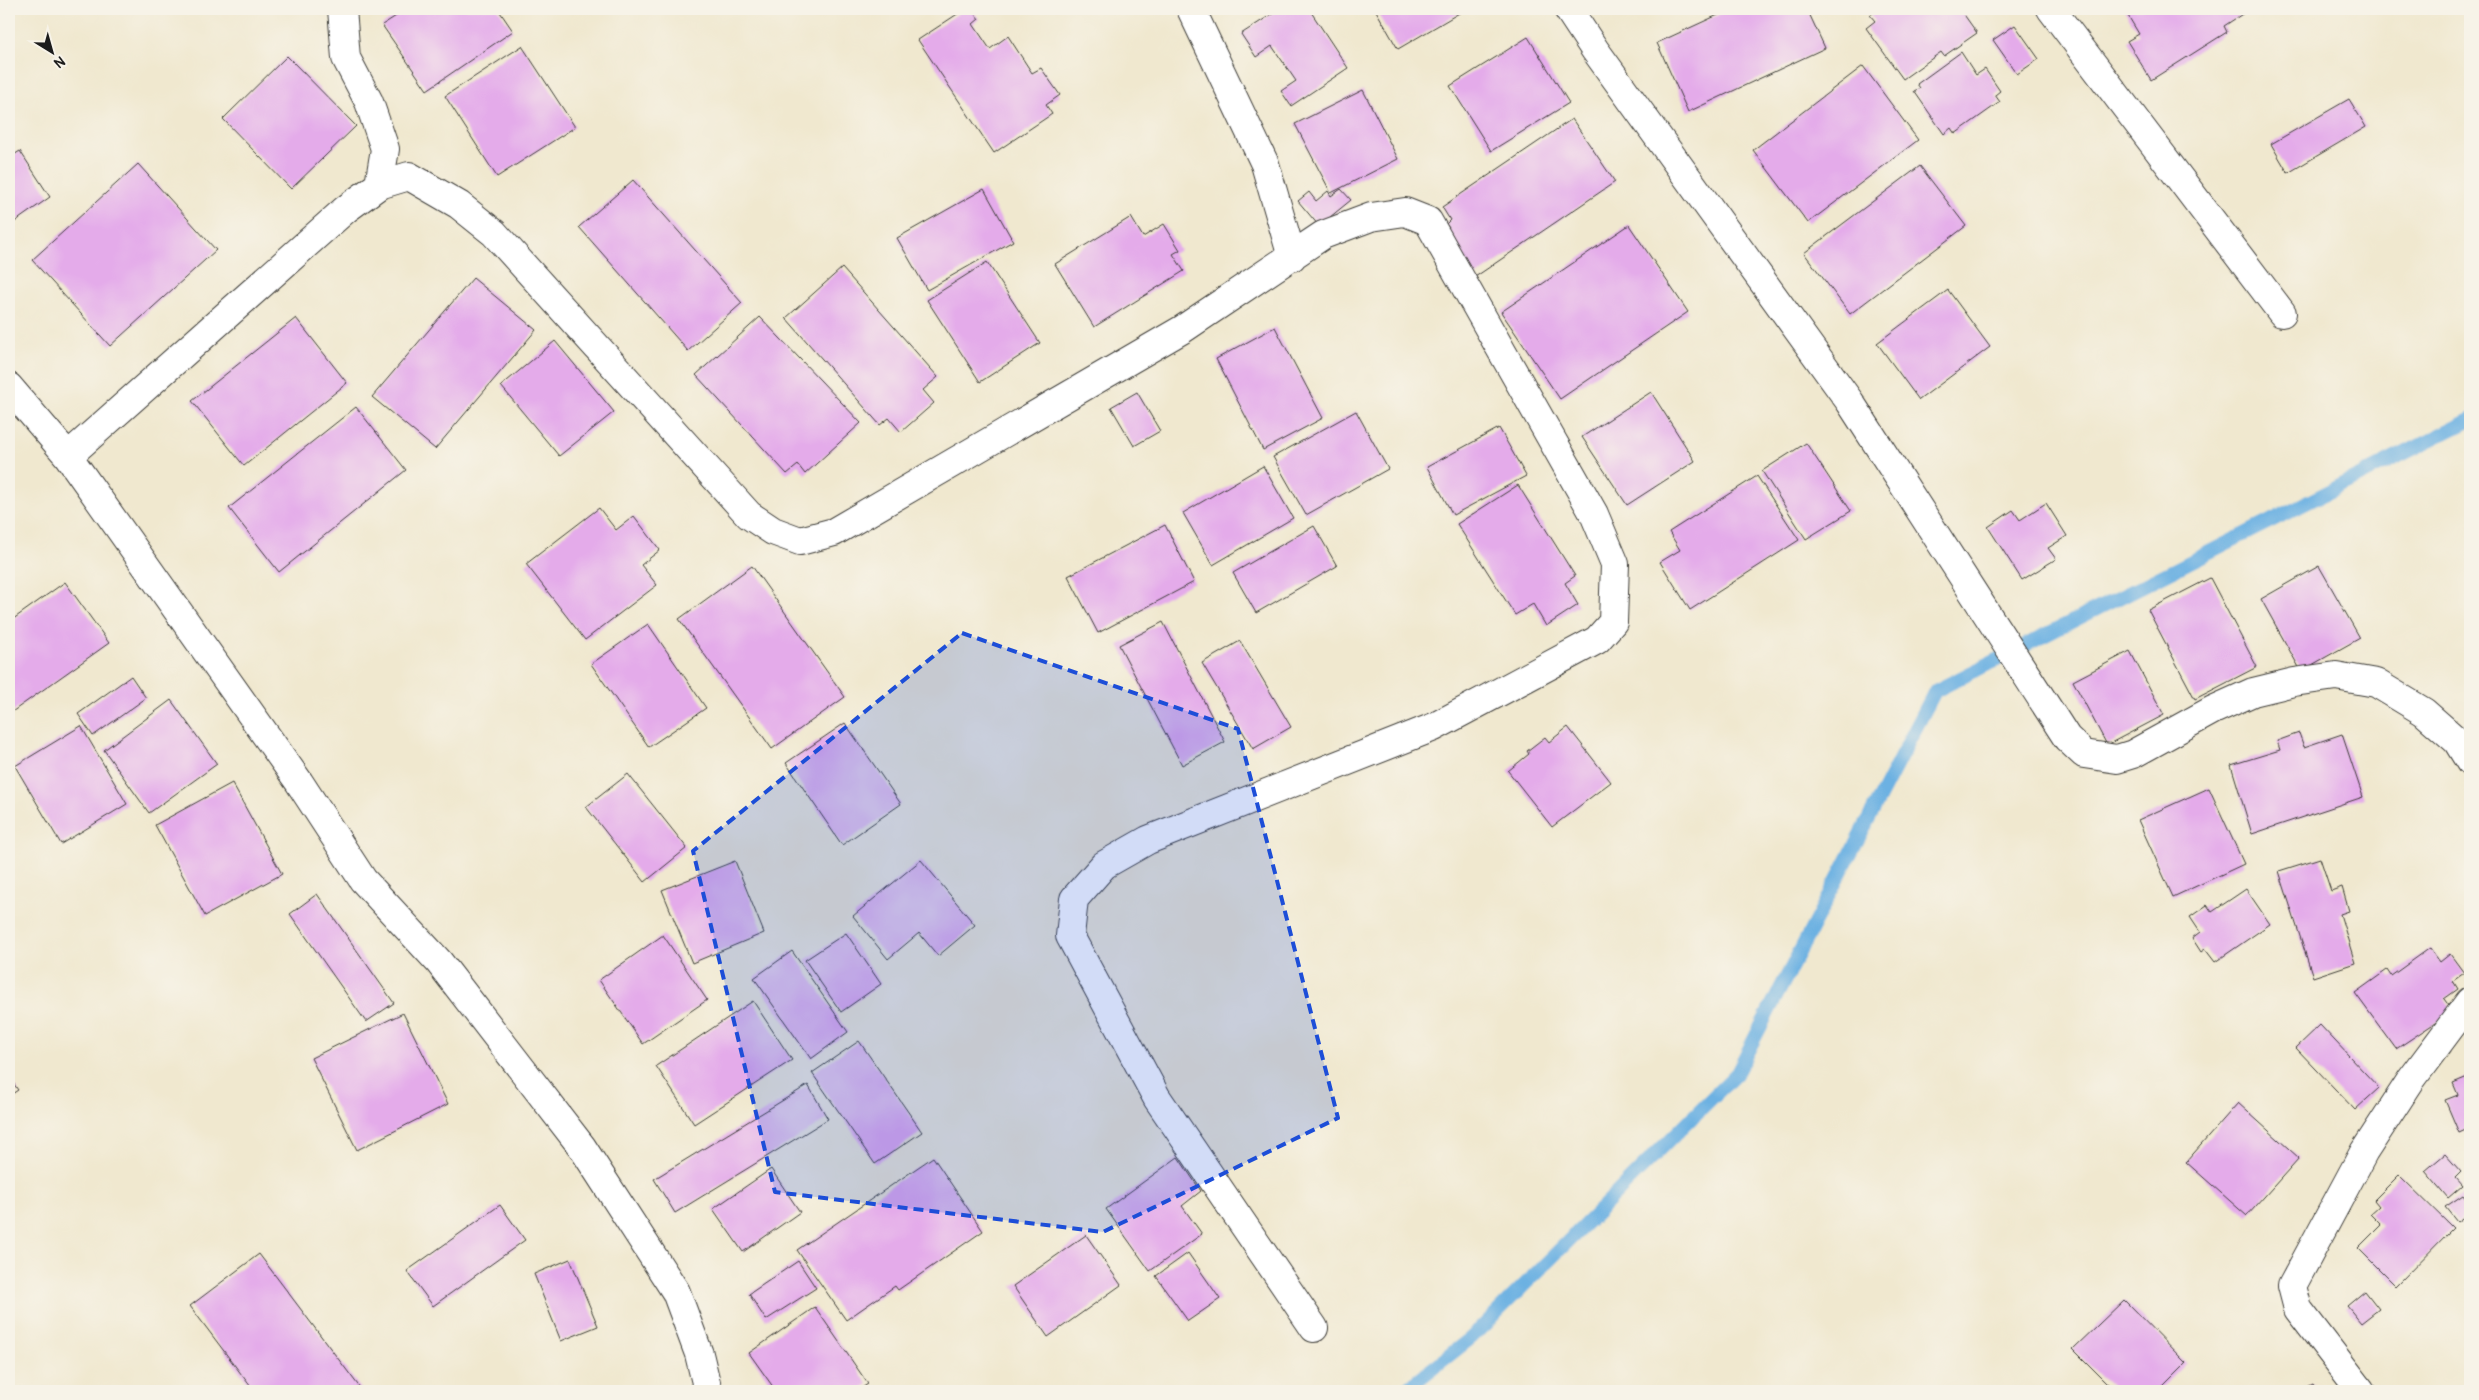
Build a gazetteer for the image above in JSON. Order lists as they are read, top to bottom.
{
  "north": "bottom right"
}
